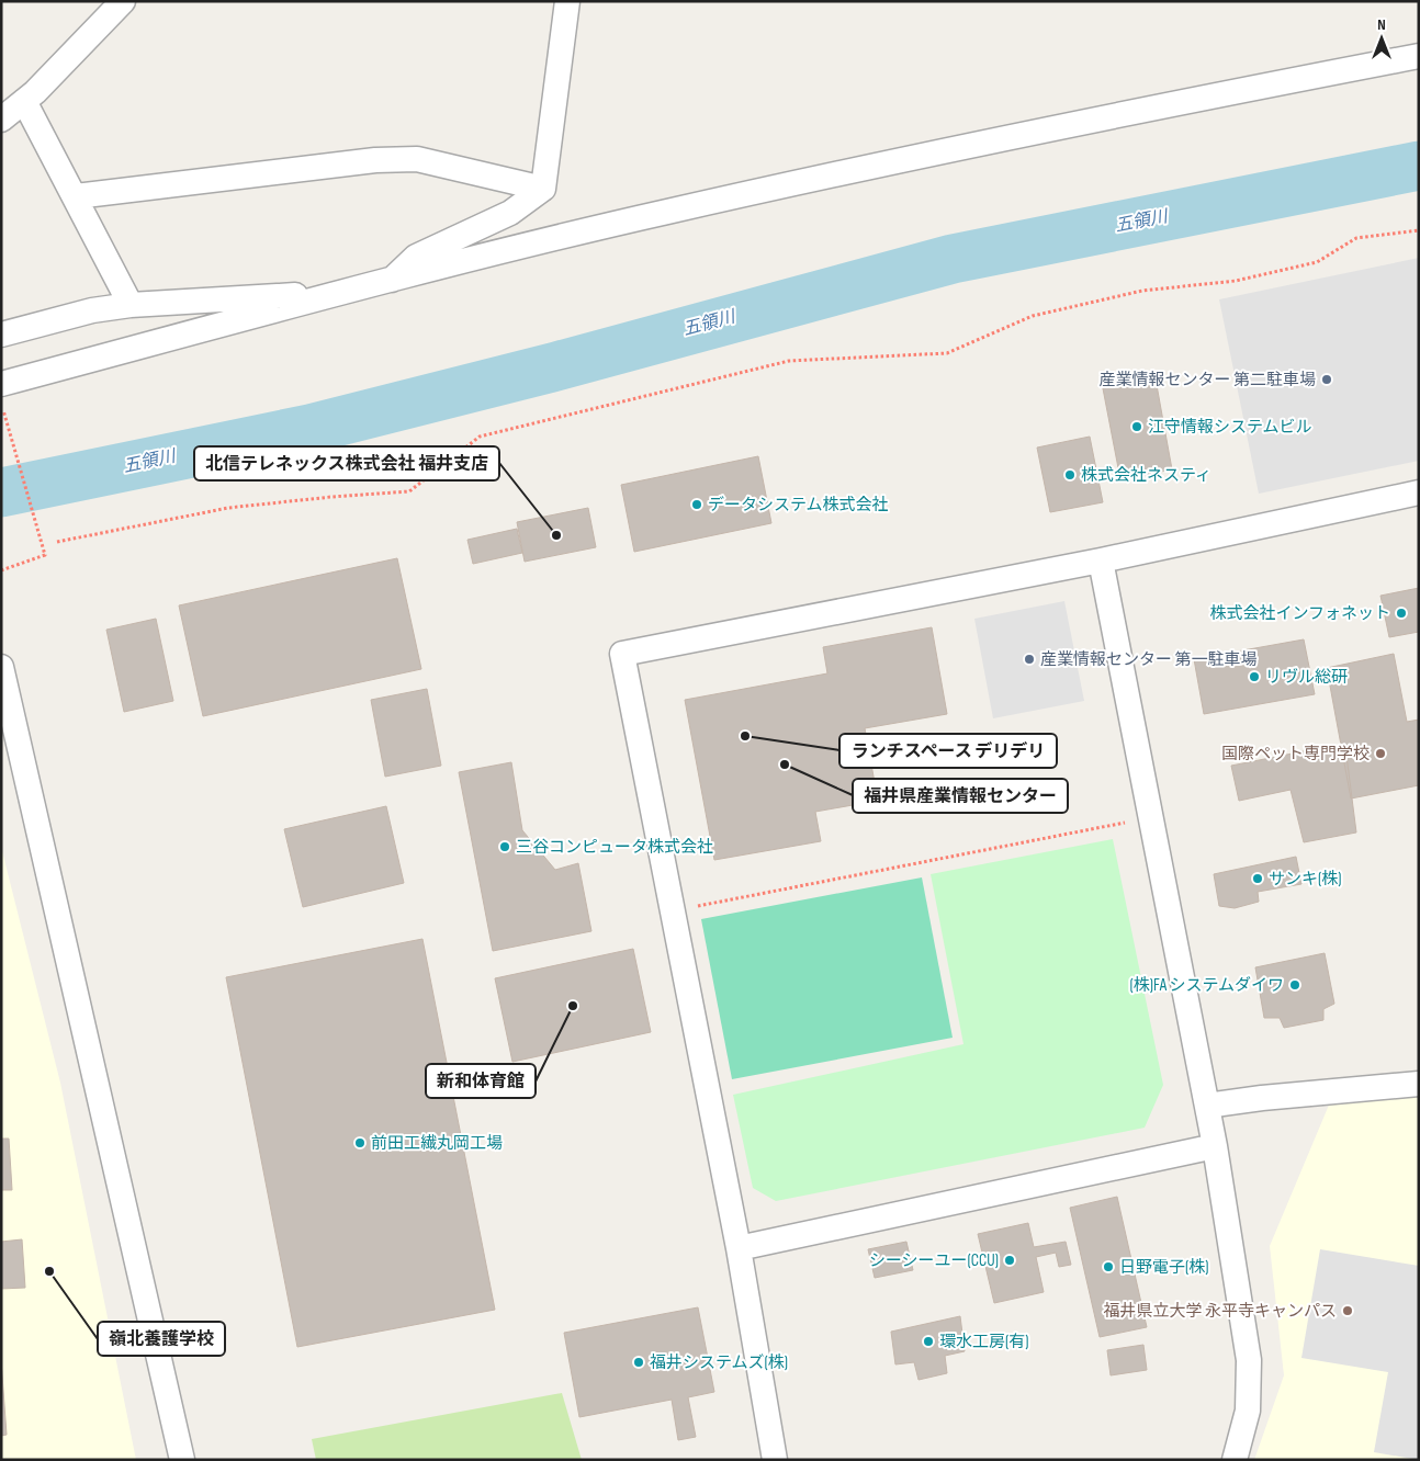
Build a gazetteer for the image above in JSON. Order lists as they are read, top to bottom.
{
  "water": ["五領川"],
  "places": [
    "産業情報センター 第二駐車場",
    "江守情報システムビル",
    "株式会社ネスティ",
    "データシステム株式会社",
    "北信テレネックス株式会社 福井支店",
    "株式会社インフォネット",
    "産業情報センター 第一駐車場",
    "リヴル総研",
    "ランチスペース デリデリ",
    "国際ペット専門学校",
    "福井県産業情報センター",
    "三谷コンピュータ株式会社",
    "サンキ(株)",
    "(株)FA システムダイワ",
    "新和体育館",
    "前田工繊丸岡工場",
    "シーシーユー(CCU)",
    "日野電子(株)",
    "嶺北養護学校",
    "福井県立大学 永平寺キャンパス",
    "環水工房(有)",
    "福井システムズ(株)"
  ],
  "north": "top"
}
